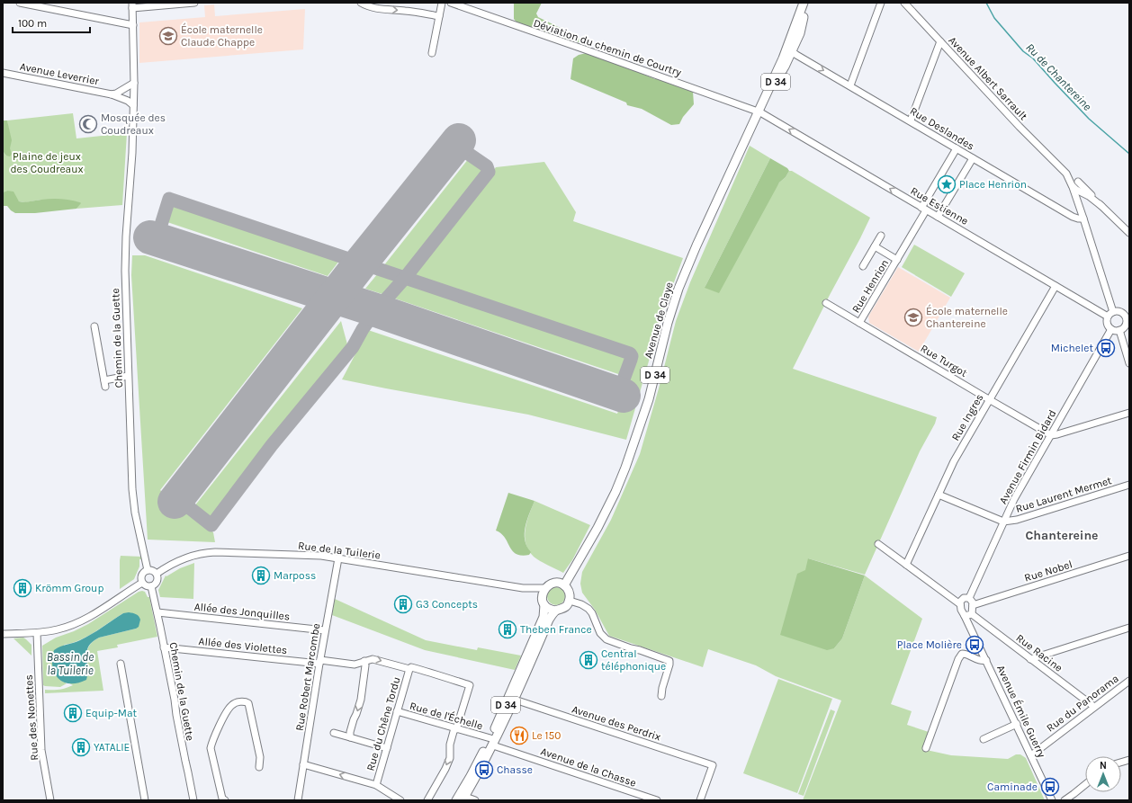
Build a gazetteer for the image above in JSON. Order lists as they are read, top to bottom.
{
  "streets": {
    "main road": ["D 34", "Avenue de Claye"],
    "street": [
      "Déviation du chemin de Courtry",
      "Avenue Leverrier",
      "Avenue Albert Sarrault",
      "Rue Deslandes",
      "Rue Estienne",
      "Rue Henrion",
      "Chemin de la Guette",
      "Rue Turgot",
      "Rue Ingres",
      "Avenue Firmin Bidard",
      "Rue Laurent Mermet",
      "Rue de la Tuilerie",
      "Rue Nobel",
      "Allée des Jonquilles",
      "Allée des Violettes",
      "Rue Racine",
      "Rue Robert Marcombe",
      "Rue du Panorama",
      "Avenue Émile Guerry",
      "Rue de l'Échelle",
      "Rue des Nonettes",
      "Avenue des Perdrix",
      "Rue du Chêne Tordu",
      "Avenue de la Chasse"
    ]
  },
  "crossings": [
    ["Déviation du chemin de Courtry", "Rue Estienne"],
    ["Déviation du chemin de Courtry", "Avenue de Claye"],
    ["Avenue Leverrier", "Chemin de la Guette"],
    ["D 34", "Avenue de Claye"],
    ["D 34", "Rue de la Tuilerie"],
    ["D 34", "Rue de l'Échelle"],
    ["D 34", "Avenue des Perdrix"],
    ["D 34", "Avenue de la Chasse"],
    ["Rue Deslandes", "Avenue de Claye"],
    ["Rue Estienne", "Rue Henrion"],
    ["Rue Estienne", "Avenue de Claye"],
    ["Rue Estienne", "Rue Ingres"],
    ["Rue Estienne", "Avenue Firmin Bidard"],
    ["Rue Henrion", "Rue Turgot"],
    ["Avenue de Claye", "Rue de la Tuilerie"],
    ["Chemin de la Guette", "Rue de la Tuilerie"],
    ["Chemin de la Guette", "Allée des Jonquilles"],
    ["Chemin de la Guette", "Allée des Violettes"],
    ["Rue Turgot", "Rue Ingres"],
    ["Rue Turgot", "Avenue Firmin Bidard"],
    ["Avenue Firmin Bidard", "Rue Laurent Mermet"],
    ["Avenue Firmin Bidard", "Rue Nobel"],
    ["Avenue Firmin Bidard", "Rue Racine"],
    ["Avenue Firmin Bidard", "Avenue Émile Guerry"],
    ["Rue de la Tuilerie", "Rue Robert Marcombe"],
    ["Rue Nobel", "Rue Racine"],
    ["Rue Nobel", "Avenue Émile Guerry"],
    ["Allée des Jonquilles", "Rue Robert Marcombe"],
    ["Allée des Violettes", "Rue Robert Marcombe"],
    ["Allée des Violettes", "Rue de l'Échelle"],
    ["Allée des Violettes", "Rue du Chêne Tordu"],
    ["Rue Racine", "Rue du Panorama"],
    ["Rue Racine", "Avenue Émile Guerry"],
    ["Rue du Panorama", "Avenue Émile Guerry"],
    ["Rue de l'Échelle", "Rue du Chêne Tordu"],
    ["Rue de l'Échelle", "Avenue de la Chasse"]
  ],
  "one_way": ["Rue Estienne"],
  "districts": ["Chantereine"],
  "water": ["Ru de Chantereine", "Bassin de la Tuilerie"],
  "parks": ["Plaine de jeux des Coudreaux"],
  "places": {
    "school or university": ["École maternelle Claude Chappe", "École maternelle Chantereine"],
    "mosque": ["Mosquée des Coudreaux"],
    "place": ["Place Henrion"],
    "bus stop": [
      "Michelet",
      "Place Molière",
      "Chasse",
      "Caminade"
    ],
    "building": [
      "Marposs",
      "Krömm Group",
      "G3 Concepts",
      "Theben France",
      "Central téléphonique",
      "Equip-Mat",
      "YATALIE"
    ],
    "restaurant": ["Le 150"]
  },
  "scale_bar": "100 m",
  "north": "top"
}
